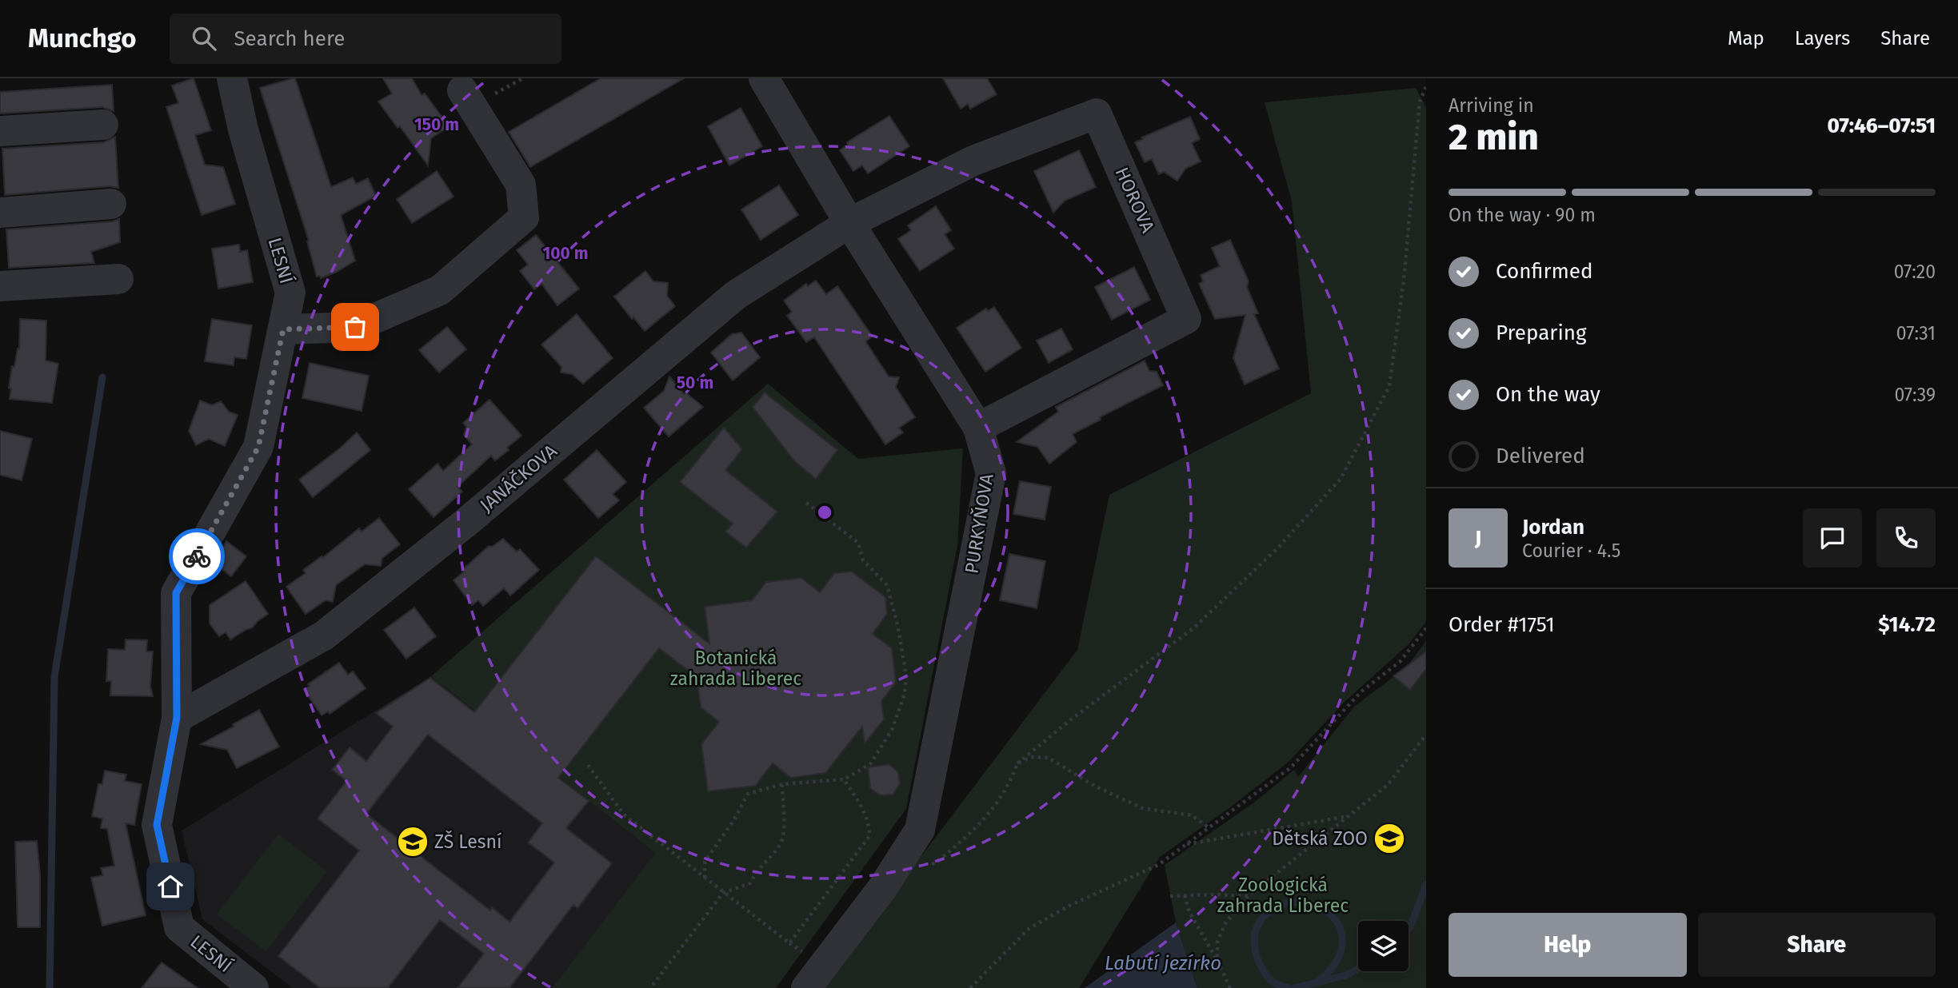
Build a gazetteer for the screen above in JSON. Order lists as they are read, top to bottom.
{
  "streets": {
    "street": [
      "HOROVA",
      "LESNÍ",
      "JANÁČKOVA",
      "PURKYŇOVA"
    ]
  },
  "crossings": [
    ["HOROVA", "JANÁČKOVA"],
    ["HOROVA", "PURKYŇOVA"],
    ["LESNÍ", "JANÁČKOVA"],
    ["JANÁČKOVA", "PURKYŇOVA"]
  ],
  "water": ["Labutí jezírko"],
  "parks": ["Botanická zahrada Liberec", "Zoologická zahrada Liberec"],
  "places": {
    "school or university": ["Dětská ZOO", "ZŠ Lesní"]
  },
  "page": {
    "header": "Munchgo",
    "search": "Search here",
    "nav": ["Map", "Layers", "Share"],
    "heading": ["2 min", "Arriving in", "07:46–07:51"],
    "panel": [
      "Jordan",
      "Courier · 4.5",
      "Order #1751",
      "$14.72"
    ],
    "bar": "On the way · 90 m",
    "list": [
      ["Confirmed", "07:20"],
      ["Preparing", "07:31"],
      ["On the way", "07:39"],
      "Delivered"
    ],
    "round": "J",
    "buttons": ["Help", "Share"]
  },
  "rings": ["150 m", "100 m", "50 m"]
}
